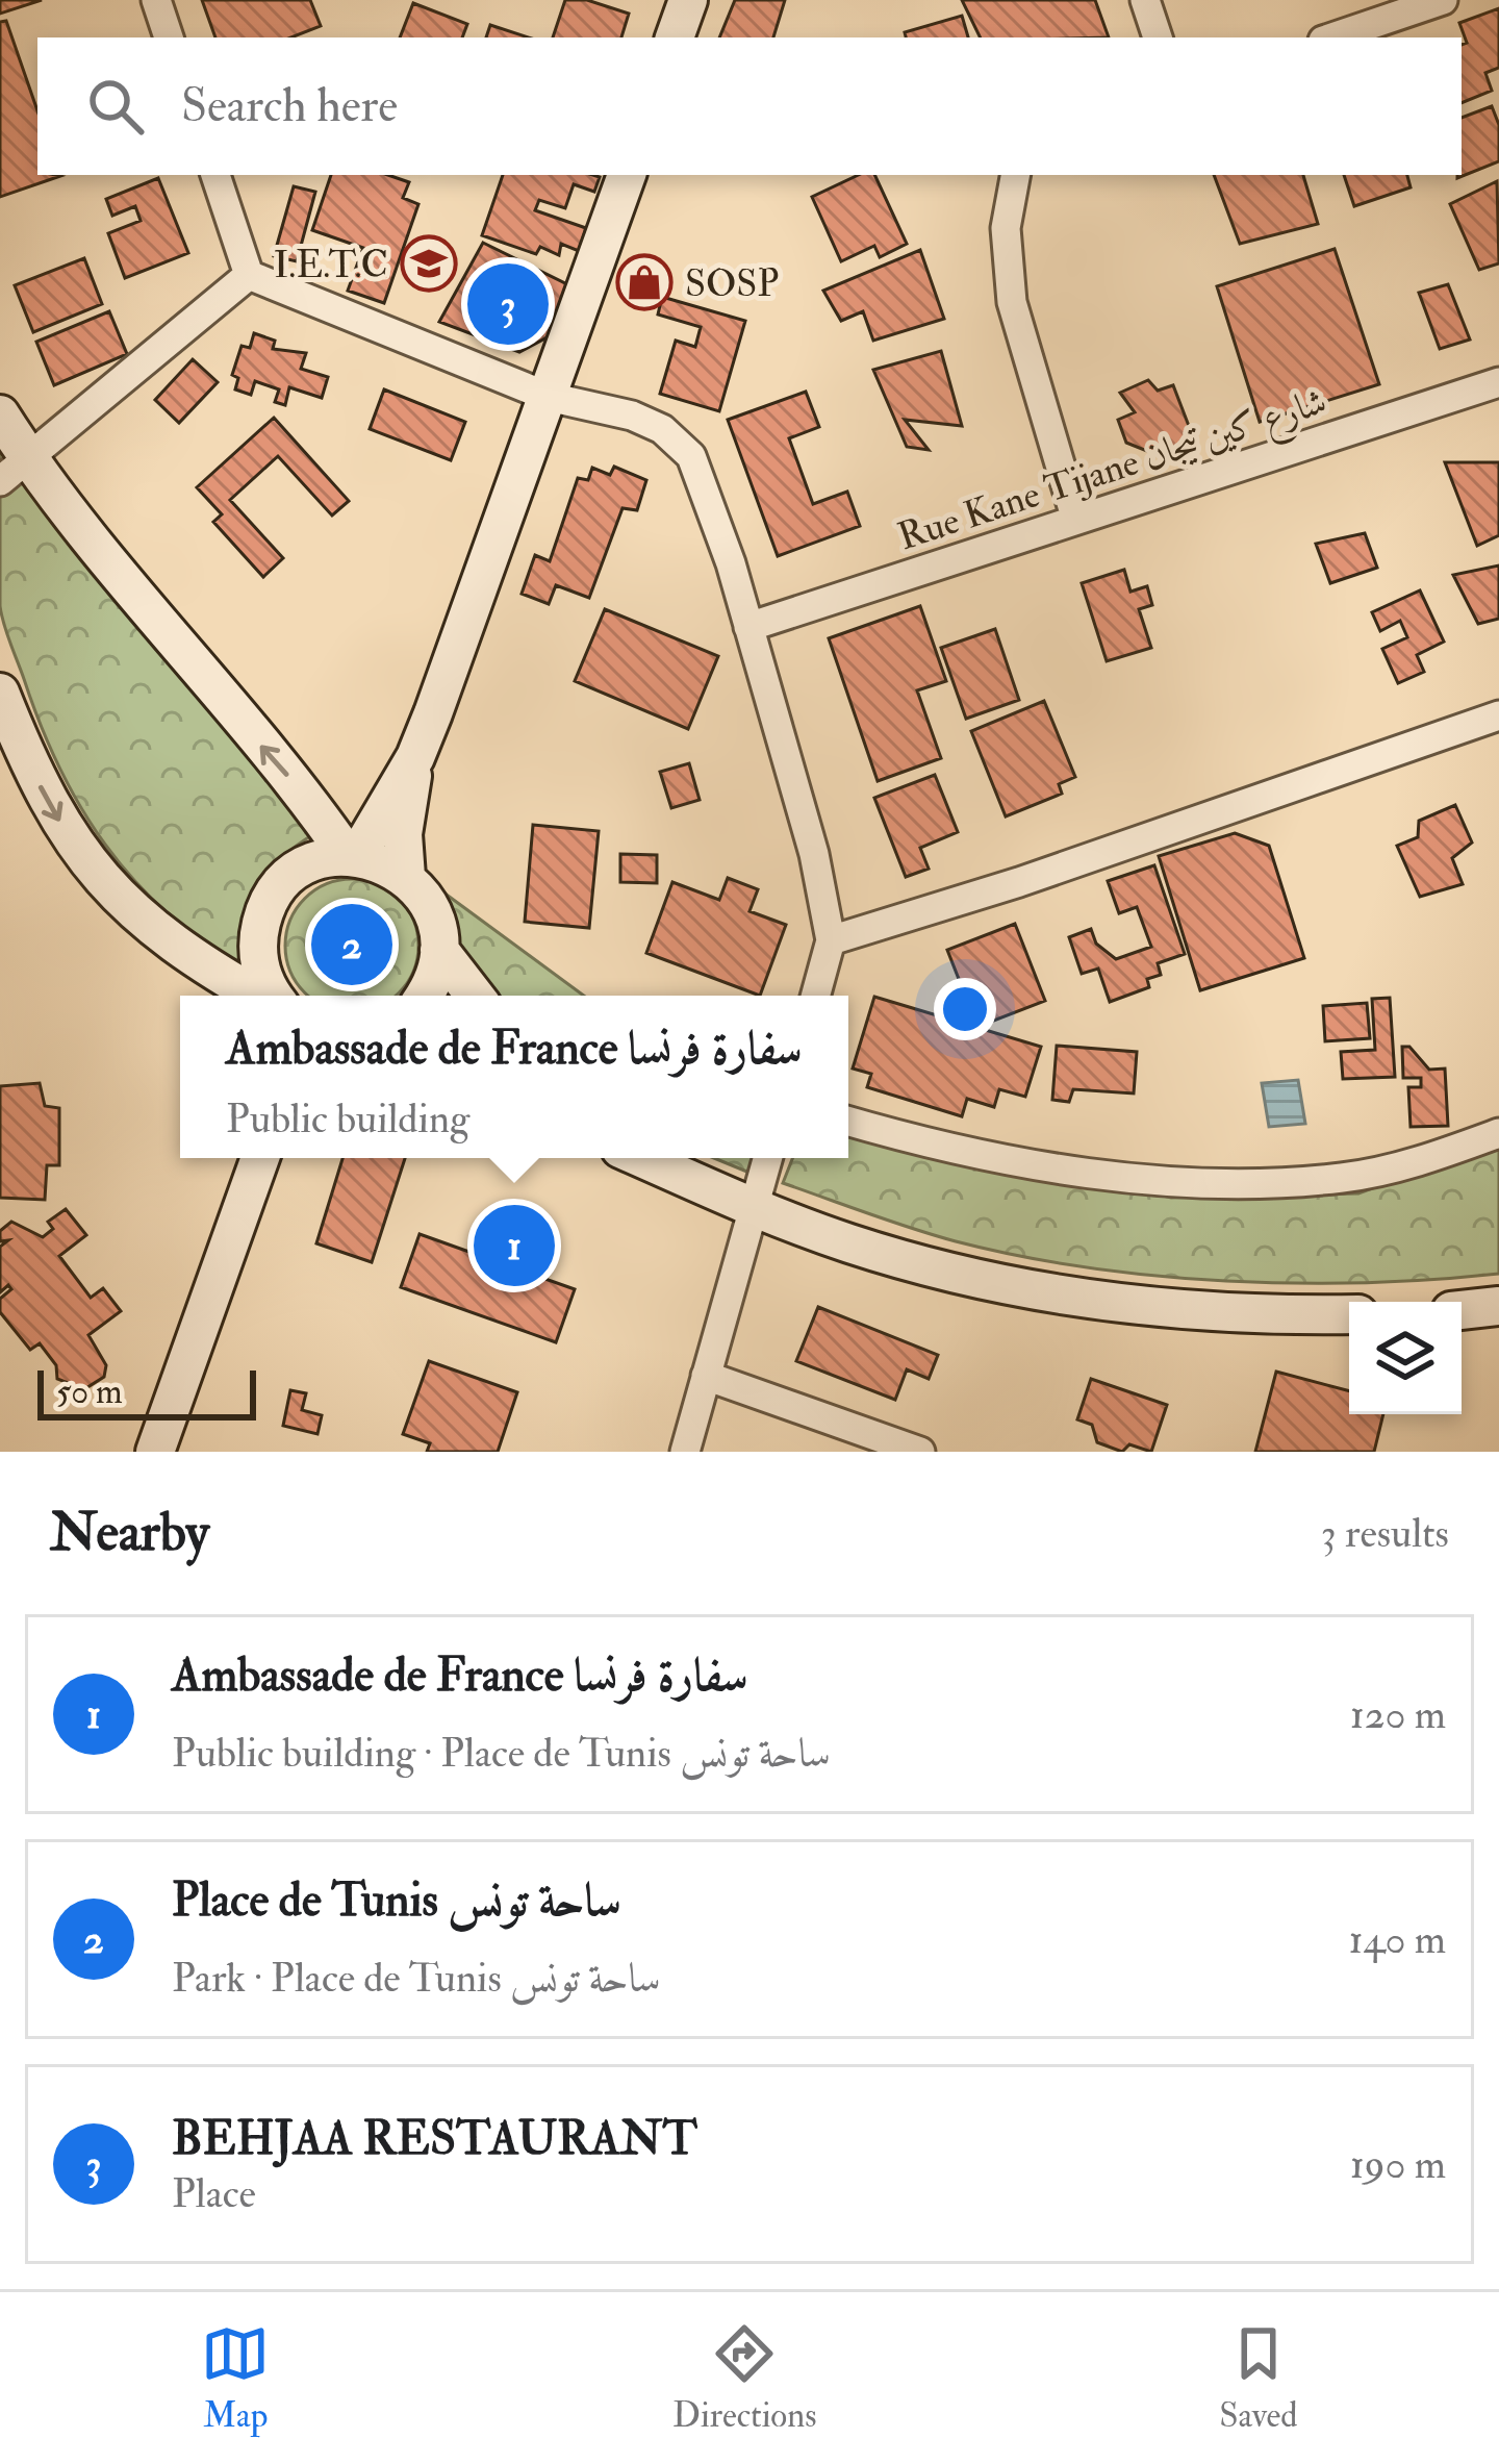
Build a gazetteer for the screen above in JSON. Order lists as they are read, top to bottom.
{
  "streets": {
    "street": ["Rue Kane Tijane شارع كين تيجان"]
  },
  "places": {
    "school or university": ["I.E.T.C"],
    "shop": ["SOSP"]
  },
  "scale_bar": "50 m",
  "page": {
    "search": "Search here",
    "pins": ["3", "2", "1"],
    "popup": ["Ambassade de France سفارة فرنسا", "Public building"],
    "scale": "50 m",
    "heading": ["Nearby", "3 results"],
    "list": [
      {
        "mark": "1",
        "name": "Ambassade de France سفارة فرنسا",
        "note": "Public building · Place de Tunis ساحة تونس",
        "value": "120 m"
      },
      {
        "mark": "2",
        "name": "Place de Tunis ساحة تونس",
        "note": "Park · Place de Tunis ساحة تونس",
        "value": "140 m"
      },
      {
        "mark": "3",
        "name": "BEHJAA RESTAURANT",
        "note": "Place",
        "value": "190 m"
      }
    ],
    "nav": ["Map", "Directions", "Saved"]
  }
}
